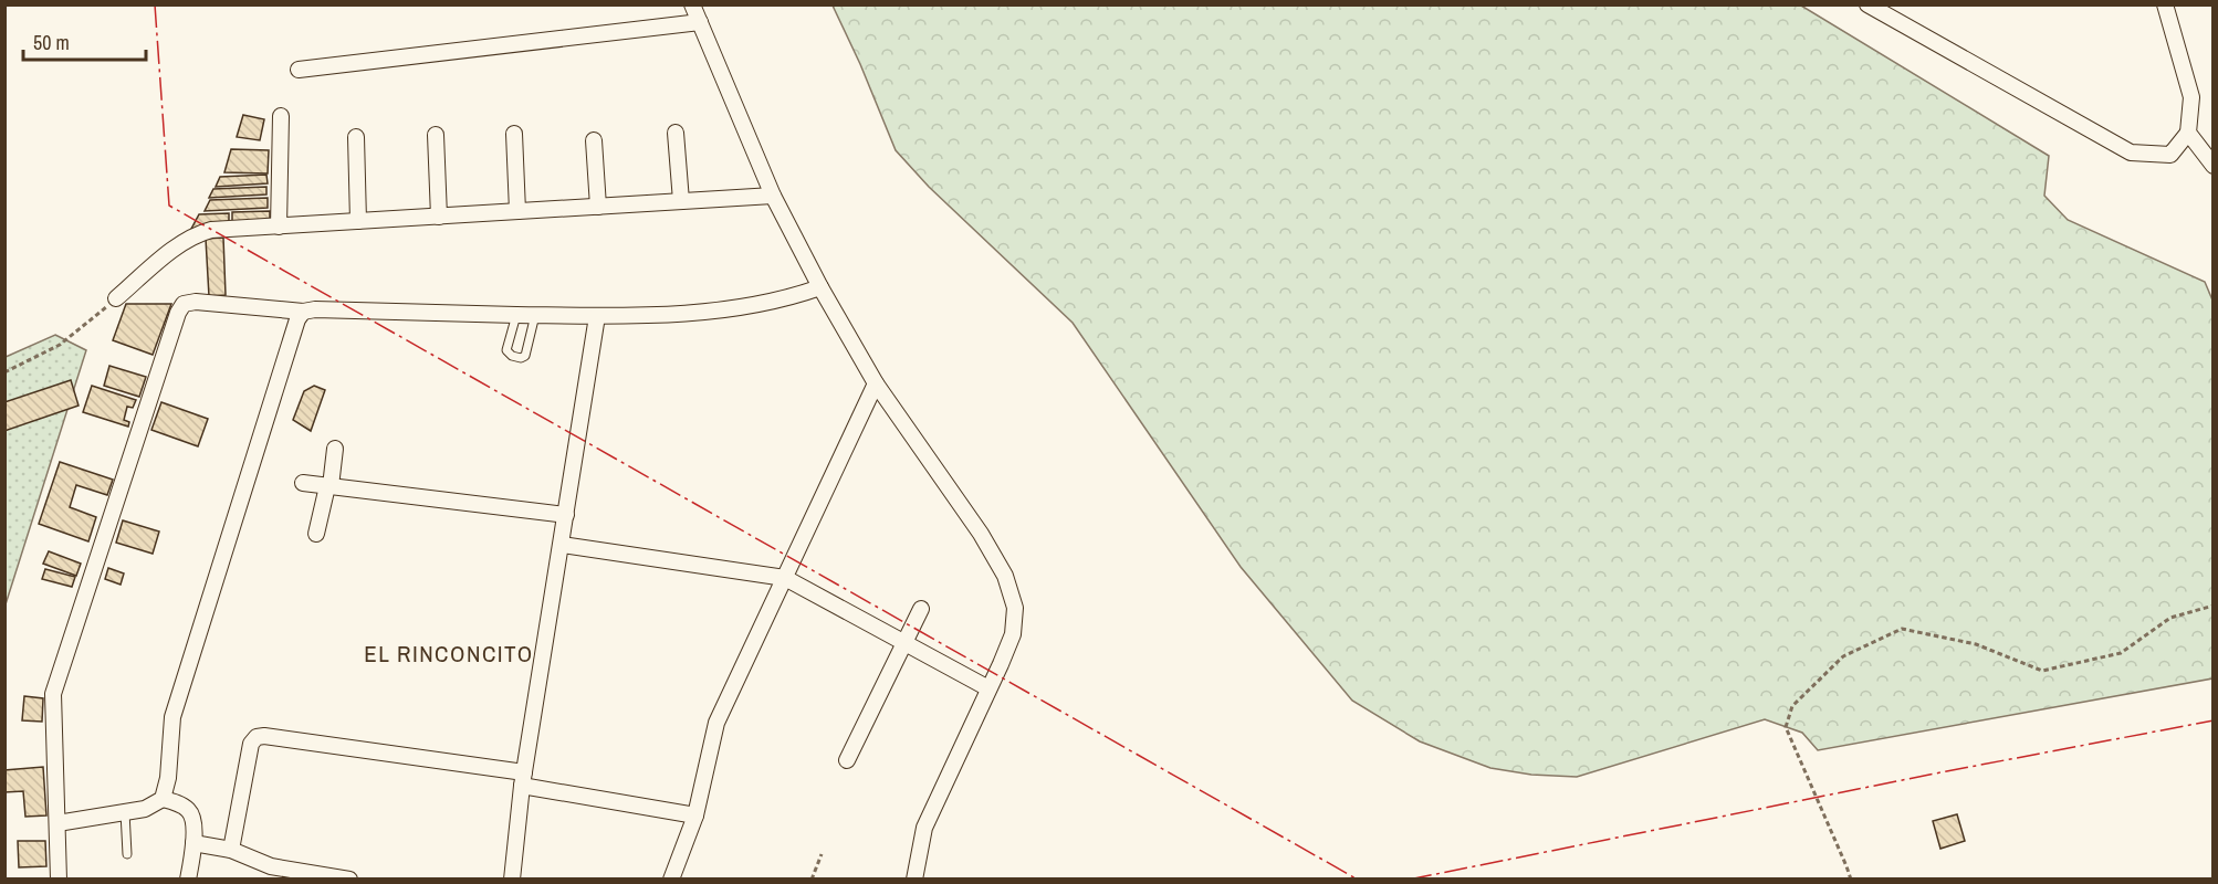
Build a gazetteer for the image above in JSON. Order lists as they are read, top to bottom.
{
  "districts": ["EL RINCONCITO"],
  "scale_bar": "50 m"
}
